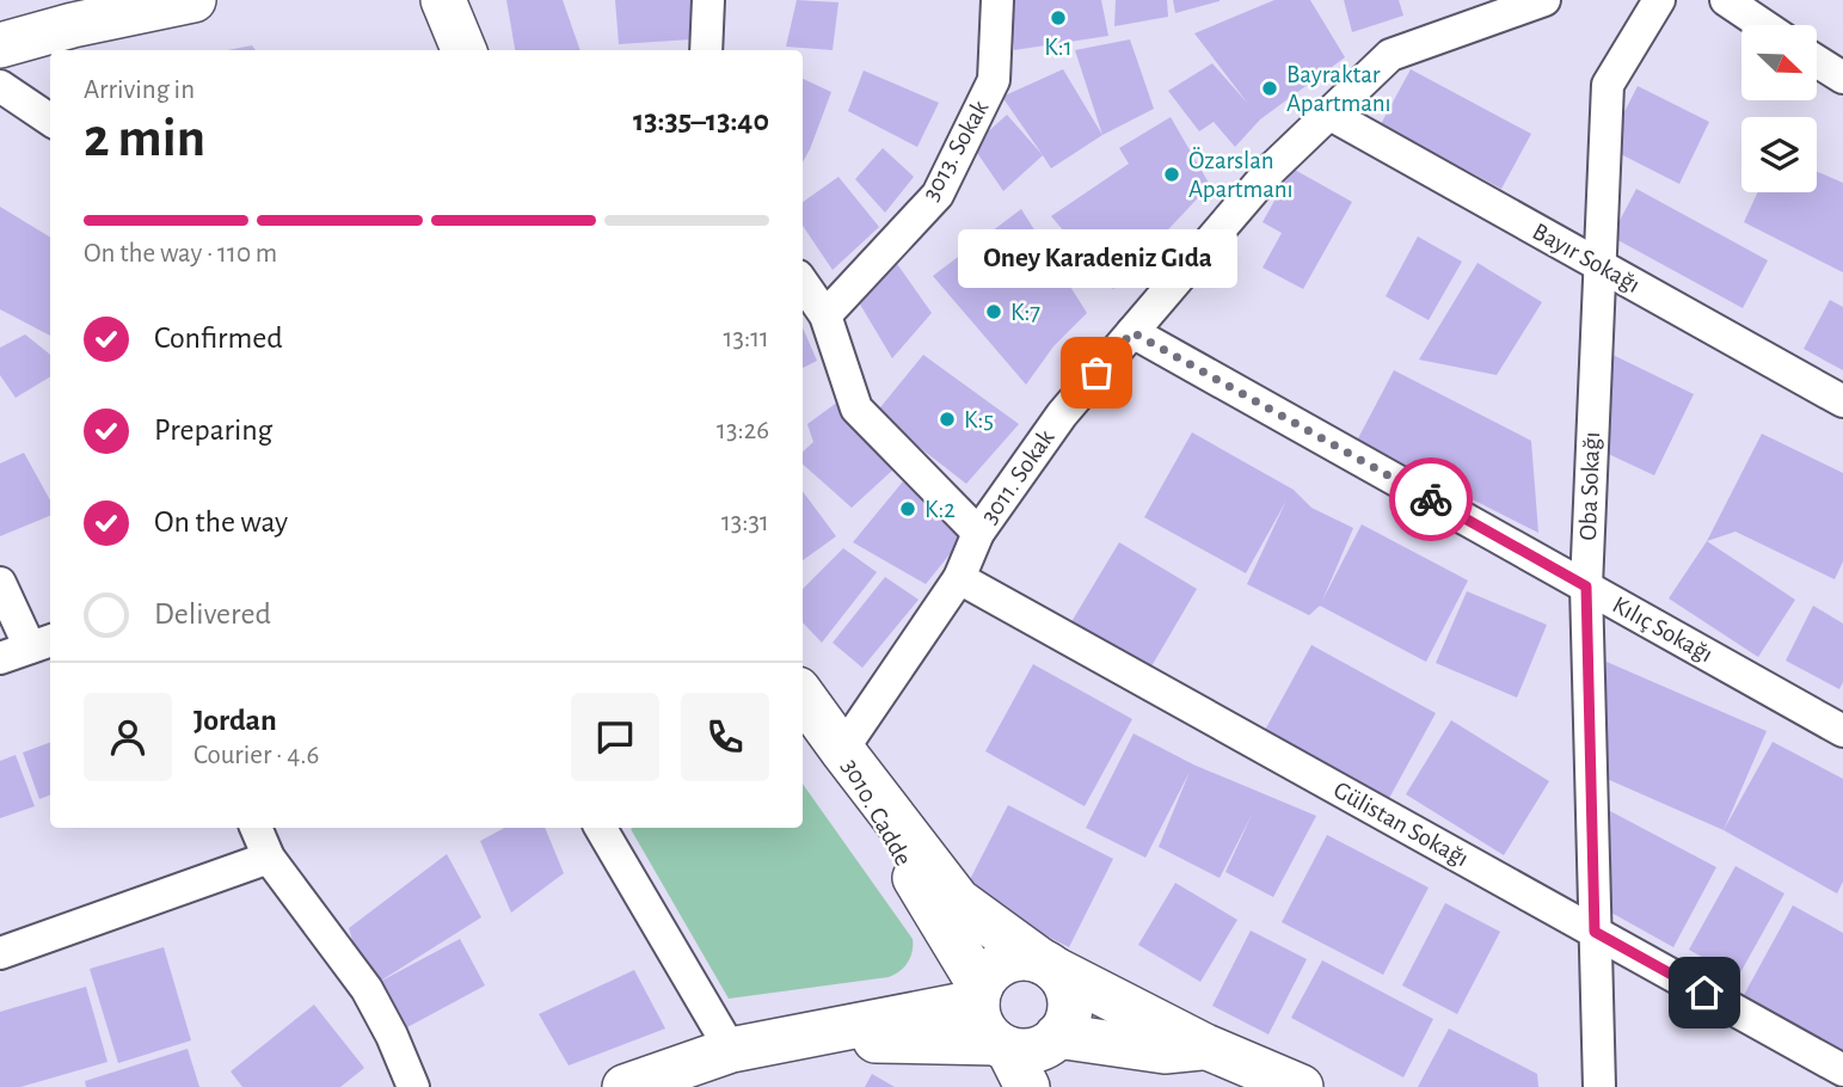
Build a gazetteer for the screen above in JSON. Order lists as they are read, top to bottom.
{
  "streets": {
    "main road": ["3010. Cadde"],
    "street": [
      "3013. Sokak",
      "Bayır Sokağı",
      "3011. Sokak",
      "Oba Sokağı",
      "Kılıç Sokağı",
      "Gülistan Sokağı"
    ]
  },
  "crossings": [
    ["Bayır Sokağı", "3011. Sokak"],
    ["Bayır Sokağı", "Oba Sokağı"],
    ["3011. Sokak", "Kılıç Sokağı"],
    ["3011. Sokak", "3010. Cadde"],
    ["3011. Sokak", "Gülistan Sokağı"],
    ["Oba Sokağı", "Kılıç Sokağı"],
    ["Oba Sokağı", "Gülistan Sokağı"]
  ],
  "places": [
    "K:1",
    "Bayraktar Apartmanı",
    "Özarslan Apartmanı",
    "K:7",
    "Oney Karadeniz Gıda",
    "K:5",
    "K:2"
  ],
  "north": "bottom right",
  "page": {
    "heading": ["2 min", "Arriving in", "13:35–13:40"],
    "panel": ["Jordan", "Courier · 4.6"],
    "bar": "On the way · 110 m",
    "bubble": "Oney Karadeniz Gıda",
    "list": [
      ["Confirmed", "13:11"],
      ["Preparing", "13:26"],
      ["On the way", "13:31"],
      "Delivered"
    ]
  }
}
